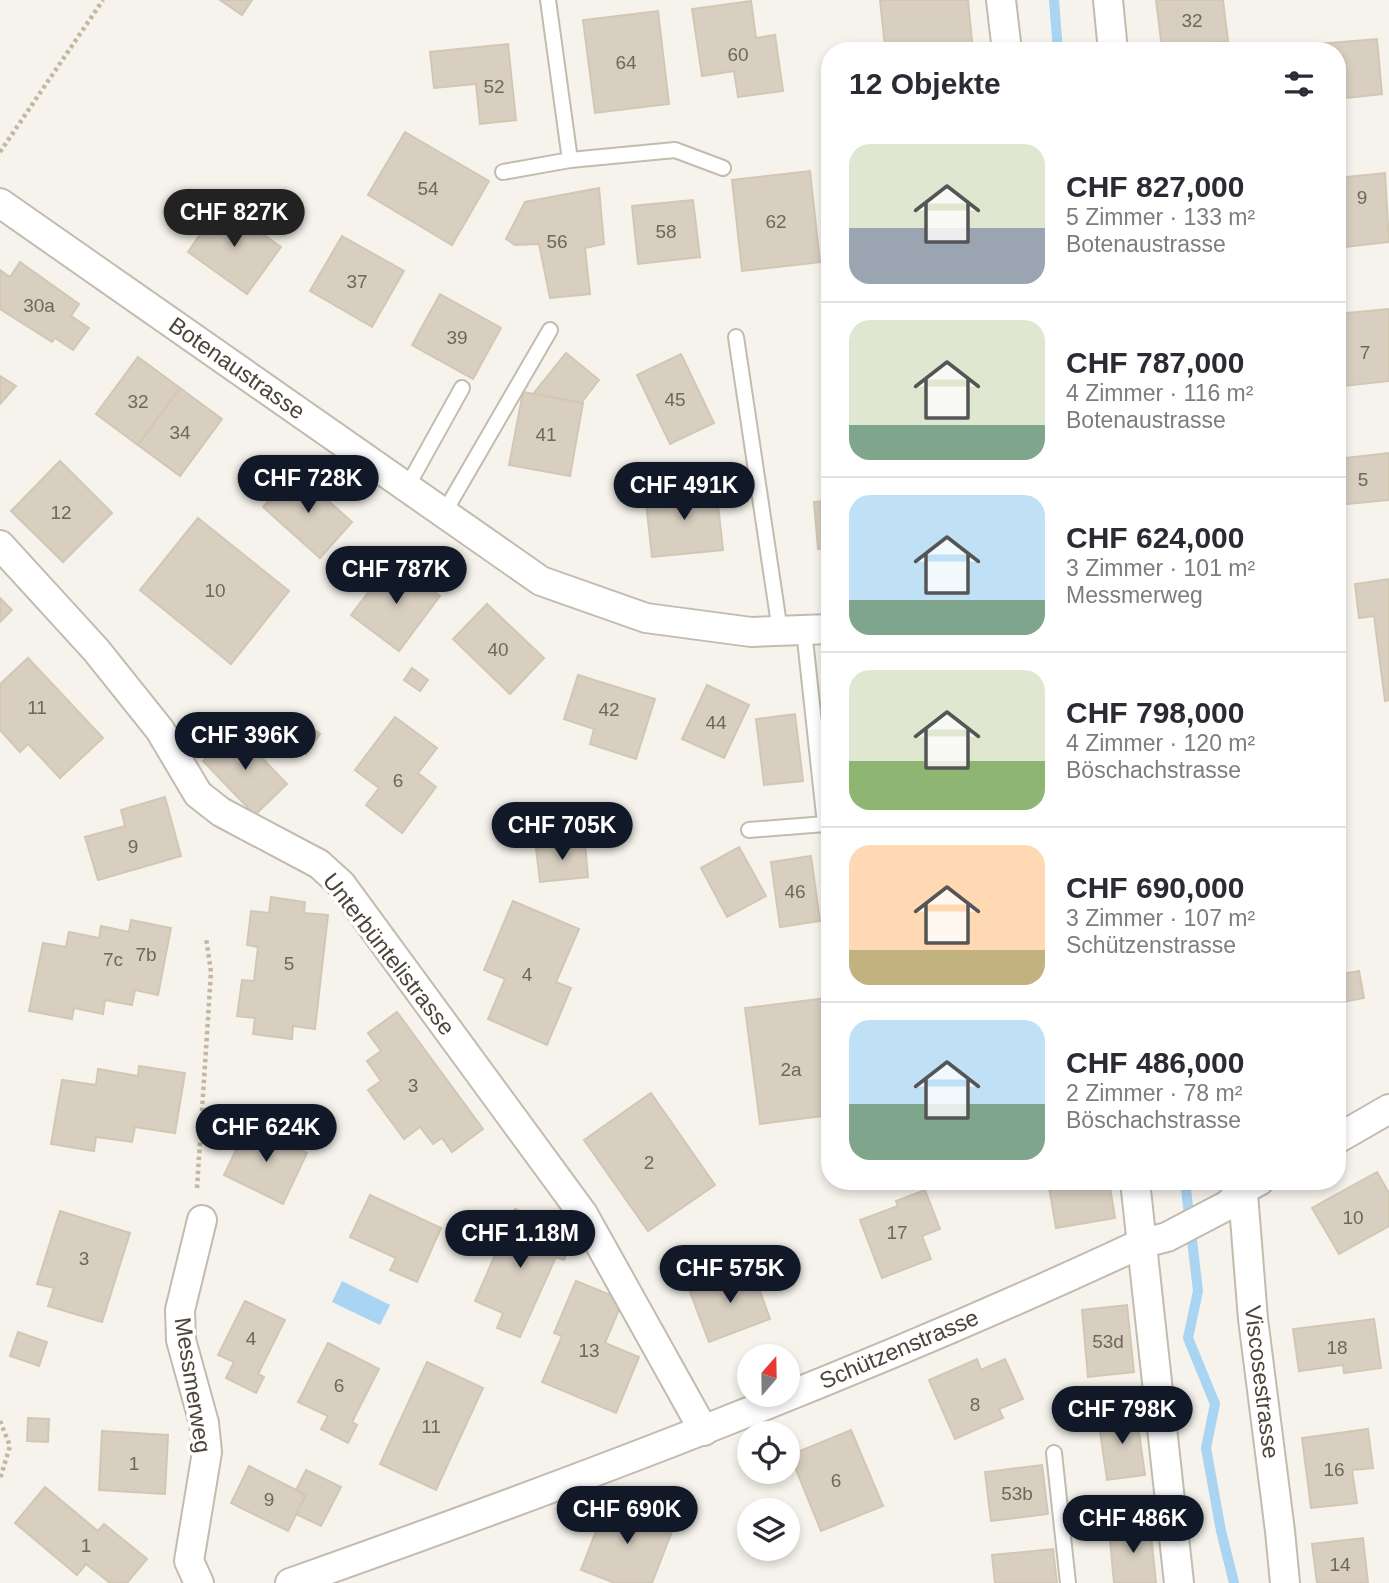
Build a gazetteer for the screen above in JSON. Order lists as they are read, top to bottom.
{
  "streets": {
    "street": [
      "Botenaustrasse",
      "Unterbüntelistrasse",
      "Schützenstrasse",
      "Viscosestrasse",
      "Messmerweg"
    ]
  },
  "crossings": [
    ["Unterbüntelistrasse", "Schützenstrasse"],
    ["Schützenstrasse", "Viscosestrasse"]
  ],
  "house_numbers": [
    "32",
    "60",
    "64",
    "52",
    "54",
    "9",
    "62",
    "58",
    "56",
    "37",
    "30a",
    "39",
    "7",
    "45",
    "32",
    "34",
    "41",
    "5",
    "12",
    "10",
    "40",
    "11",
    "42",
    "44",
    "6",
    "9",
    "46",
    "7b",
    "7c",
    "5",
    "4",
    "2a",
    "3",
    "2",
    "10",
    "17",
    "3",
    "4",
    "53d",
    "18",
    "13",
    "6",
    "8",
    "11",
    "1",
    "16",
    "6",
    "53b",
    "9",
    "1",
    "14"
  ],
  "north": "top",
  "page": {
    "heading": "12 Objekte",
    "list": [
      {
        "name": "CHF 827,000",
        "note": "5 Zimmer · 133 m² · Botenaustrasse"
      },
      {
        "name": "CHF 787,000",
        "note": "4 Zimmer · 116 m² · Botenaustrasse"
      },
      {
        "name": "CHF 624,000",
        "note": "3 Zimmer · 101 m² · Messmerweg"
      },
      {
        "name": "CHF 798,000",
        "note": "4 Zimmer · 120 m² · Böschachstrasse"
      },
      {
        "name": "CHF 690,000",
        "note": "3 Zimmer · 107 m² · Schützenstrasse"
      },
      {
        "name": "CHF 486,000",
        "note": "2 Zimmer · 78 m² · Böschachstrasse"
      }
    ],
    "price": [
      "CHF 827K",
      "CHF 728K",
      "CHF 491K",
      "CHF 787K",
      "CHF 396K",
      "CHF 705K",
      "CHF 624K",
      "CHF 1.18M",
      "CHF 575K",
      "CHF 798K",
      "CHF 690K",
      "CHF 486K"
    ]
  }
}
